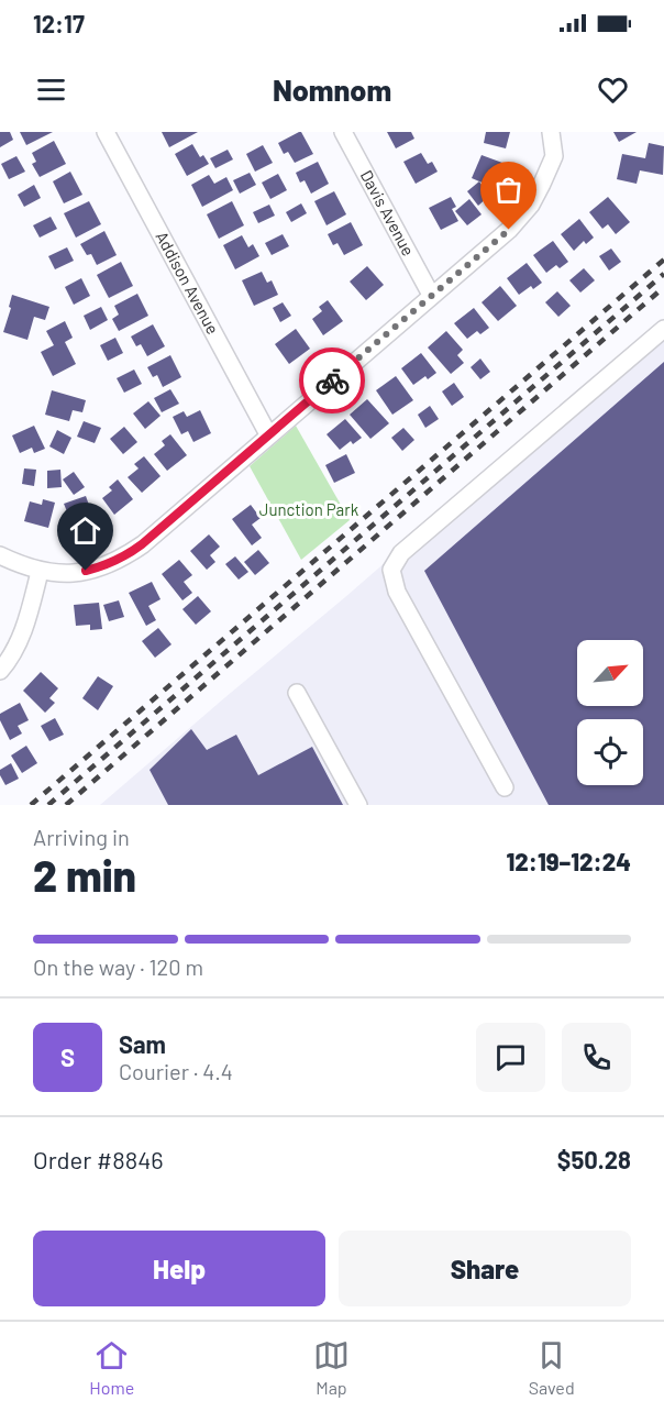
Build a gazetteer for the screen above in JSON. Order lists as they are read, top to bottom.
{
  "streets": {
    "street": ["Davis Avenue", "Addison Avenue"]
  },
  "parks": ["Junction Park"],
  "north": "top right",
  "page": {
    "status": "12:17",
    "header": "Nomnom",
    "heading": ["2 min", "Arriving in", "12:19–12:24"],
    "panel": [
      "Sam",
      "Courier · 4.4",
      "Order #8846",
      "$50.28"
    ],
    "bar": "On the way · 120 m",
    "round": "S",
    "buttons": ["Help", "Share"],
    "tabs": ["Home", "Map", "Saved"]
  }
}
